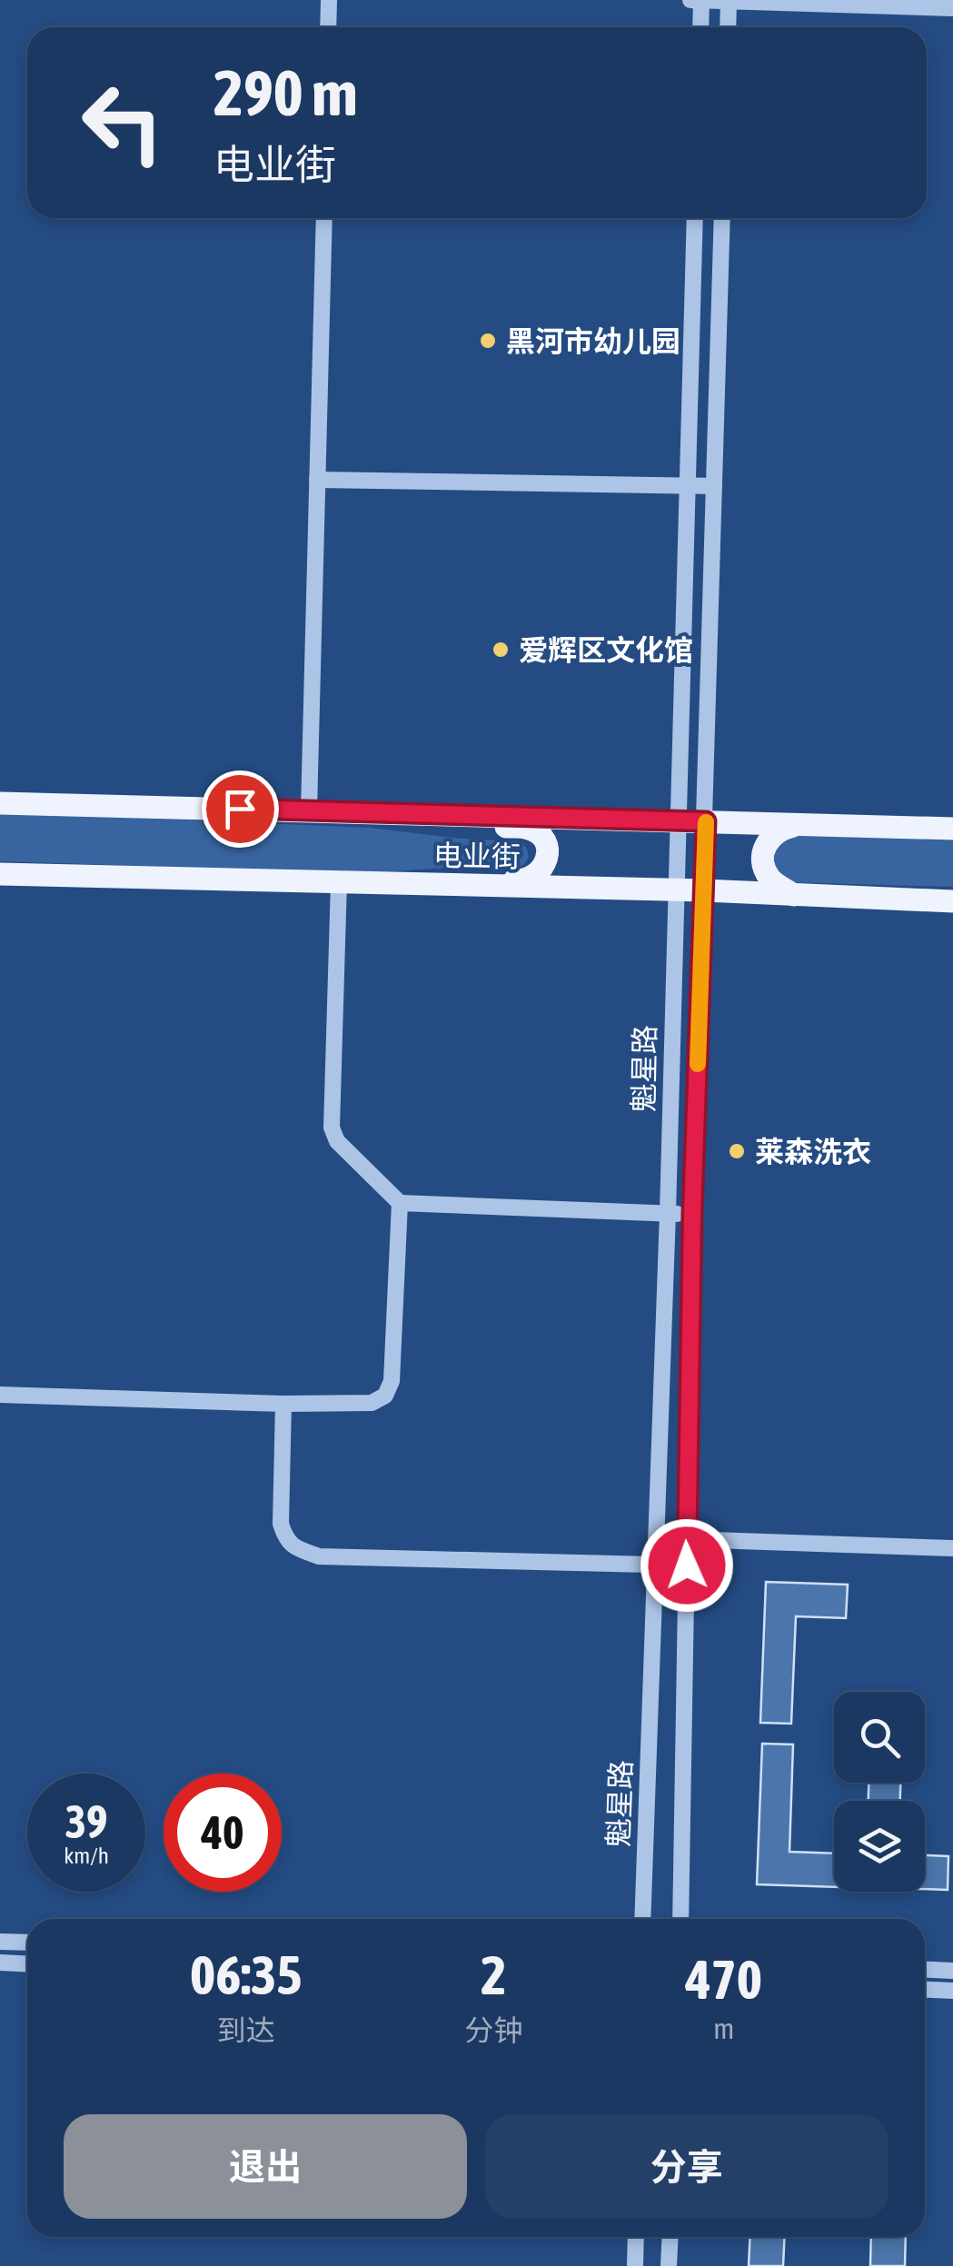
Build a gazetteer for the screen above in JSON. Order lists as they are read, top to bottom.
{
  "streets": {
    "main road": ["电业街"],
    "street": ["魁星路"]
  },
  "crossings": [
    ["电业街", "魁星路"]
  ],
  "places": ["黑河市幼儿园", "爱辉区文化馆", "莱森洗衣"],
  "page": {
    "turn": ["290 m", "电业街"],
    "speed": "39 km/h",
    "limit": "40",
    "eta": [
      "06:35",
      "到达",
      "2",
      "分钟",
      "470",
      "m"
    ],
    "buttons": ["退出", "分享"]
  }
}
